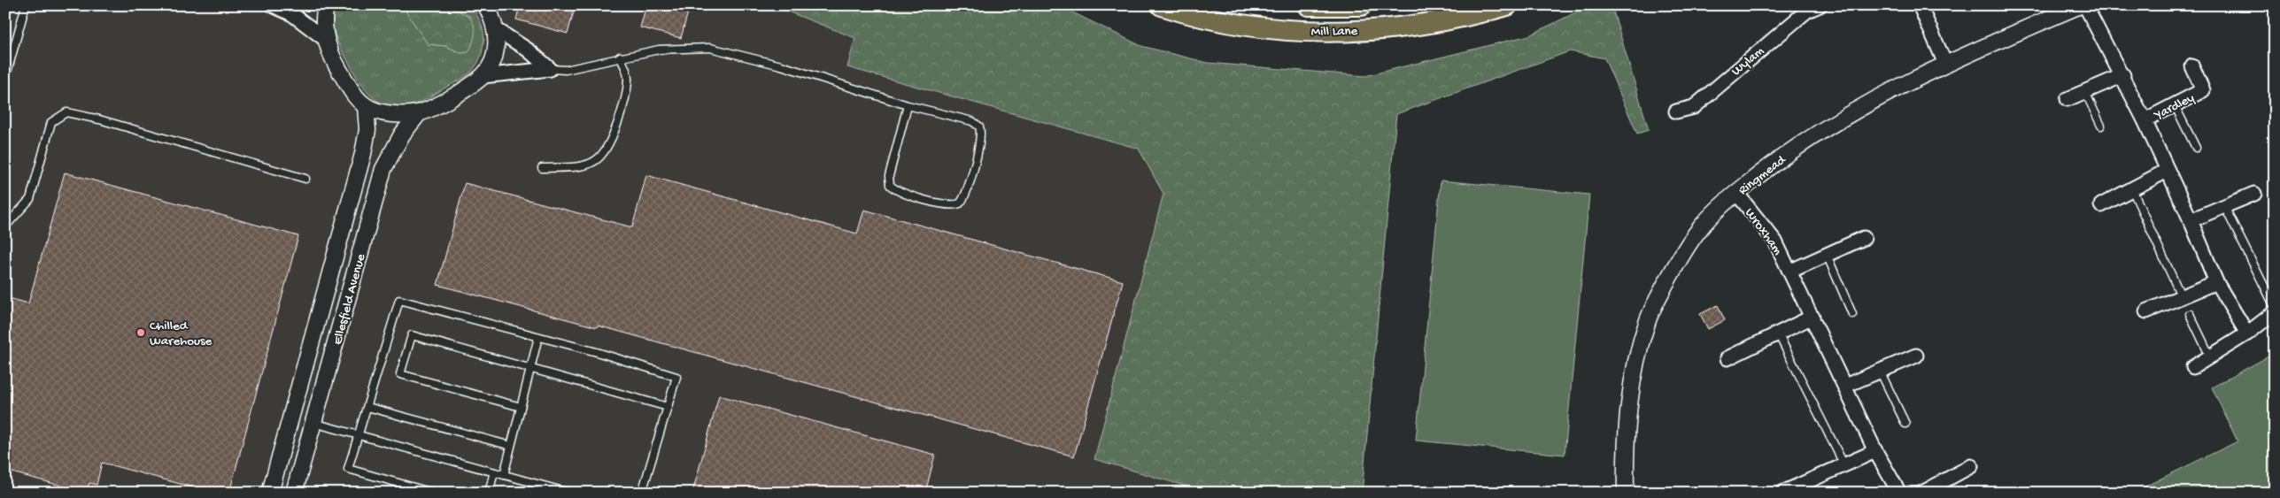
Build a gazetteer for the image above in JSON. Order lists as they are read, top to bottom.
{
  "streets": {
    "main road": ["Mill Lane"],
    "street": [
      "Wylam",
      "Yardley",
      "Ringmead",
      "Wroxham",
      "Ellesfield Avenue"
    ]
  },
  "crossings": [
    ["Ringmead", "Wroxham"]
  ],
  "places": ["Chilled Warehouse"]
}
